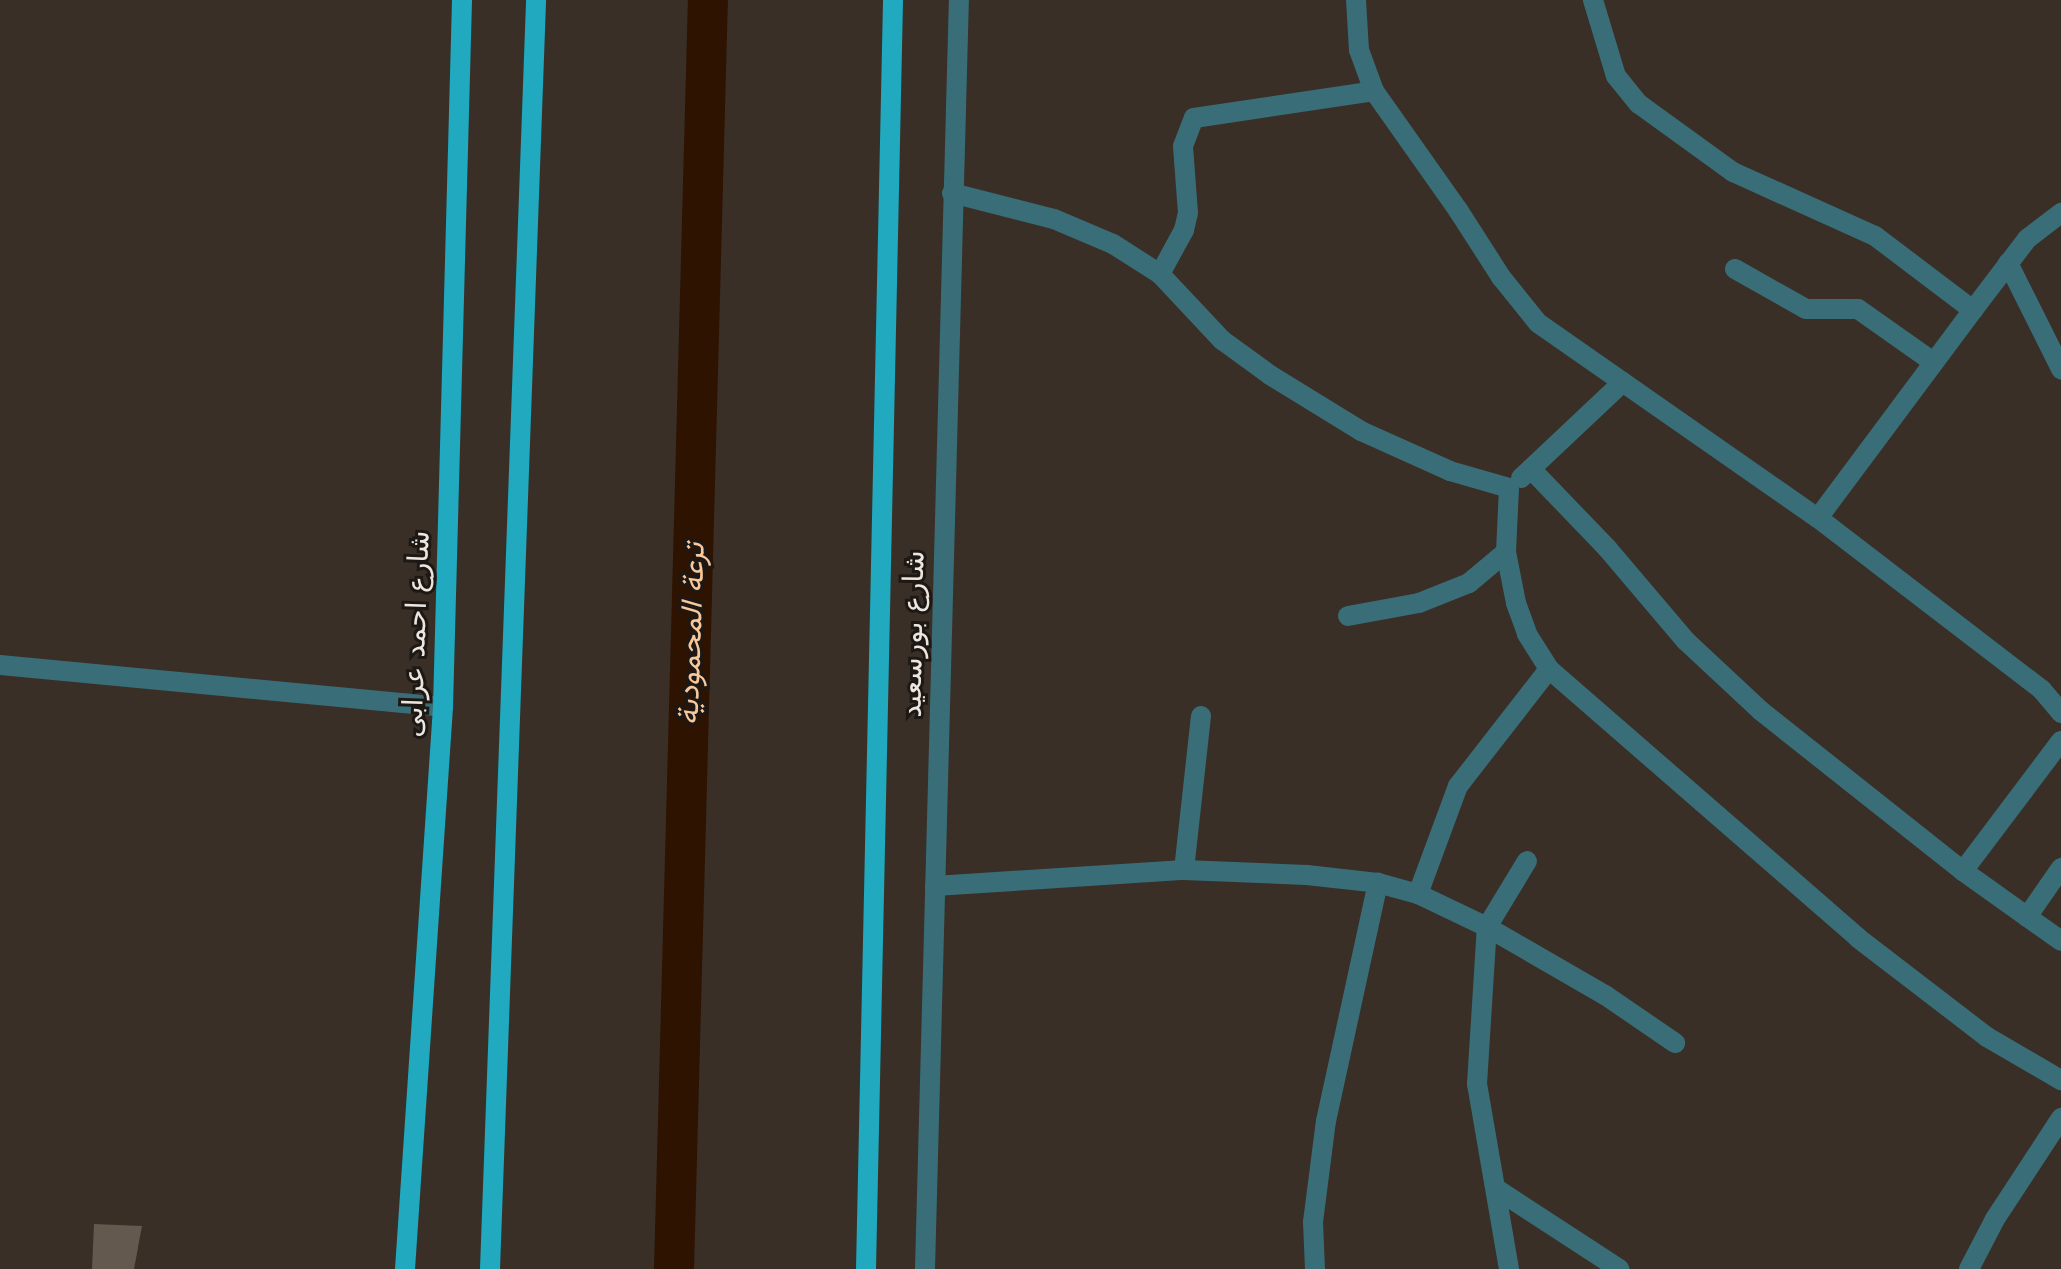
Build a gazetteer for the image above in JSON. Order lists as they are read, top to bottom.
{
  "streets": {
    "main road": ["شارع احمد عرابى", "شارع بورسعيد"]
  },
  "water": ["ترعة المحمودية"]
}
